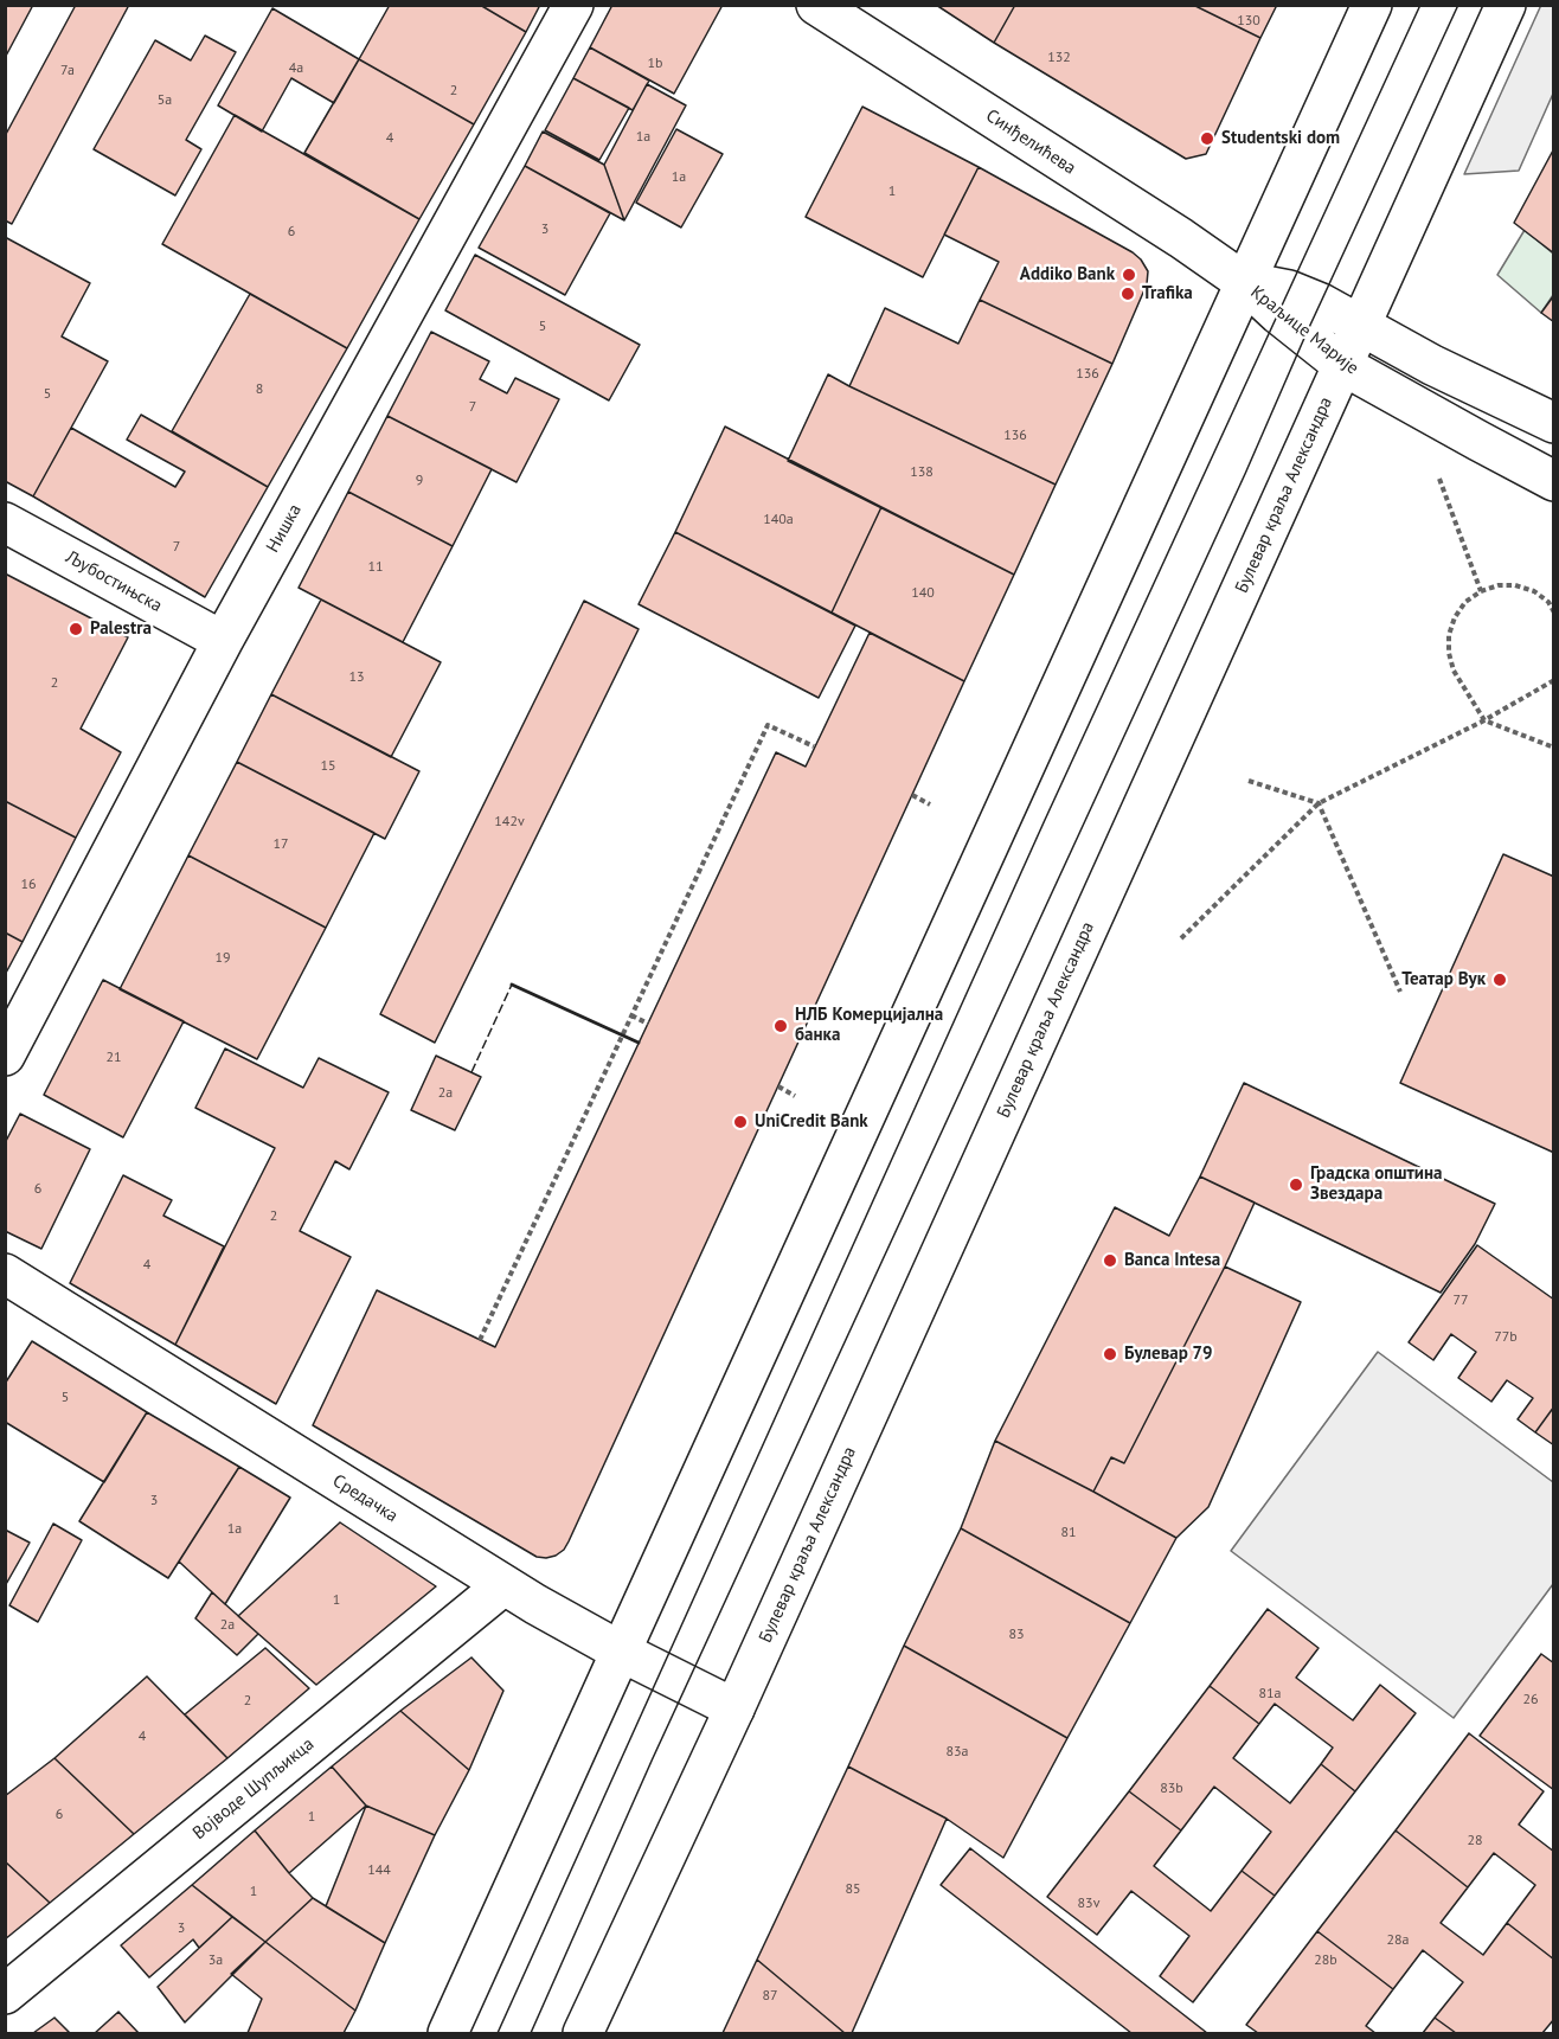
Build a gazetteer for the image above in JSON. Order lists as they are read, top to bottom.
{
  "streets": {
    "main road": [
      "Синђелићева",
      "Краљице Марије",
      "Булевар краља Александра",
      "Нишка",
      "Љубостињска",
      "Средачка",
      "Војводе Шупљикца"
    ]
  },
  "crossings": [
    ["Синђелићева", "Краљице Марије"],
    ["Краљице Марије", "Булевар краља Александра"],
    ["Булевар краља Александра", "Средачка"],
    ["Нишка", "Љубостињска"],
    ["Средачка", "Војводе Шупљикца"]
  ],
  "places": [
    "Studentski dom",
    "Addiko Bank",
    "Trafika",
    "Palestra",
    "Театар Вук",
    "НЛБ Комерцијална банка",
    "UniCredit Bank",
    "Градска општина Звездара",
    "Banca Intesa",
    "Булевар 79"
  ],
  "house_numbers": [
    "130",
    "132",
    "1b",
    "4a",
    "7a",
    "2",
    "5a",
    "1a",
    "4",
    "1a",
    "1",
    "3",
    "6",
    "5",
    "136",
    "8",
    "5",
    "7",
    "136",
    "138",
    "9",
    "140a",
    "7",
    "11",
    "140",
    "13",
    "2",
    "15",
    "142v",
    "17",
    "16",
    "19",
    "21",
    "2a",
    "6",
    "2",
    "4",
    "77",
    "77b",
    "5",
    "3",
    "1a",
    "81",
    "1",
    "2a",
    "83",
    "81a",
    "26",
    "2",
    "4",
    "83a",
    "83b",
    "6",
    "1",
    "28",
    "144",
    "85",
    "1",
    "83v",
    "3",
    "28a",
    "3a",
    "28b",
    "87"
  ]
}
